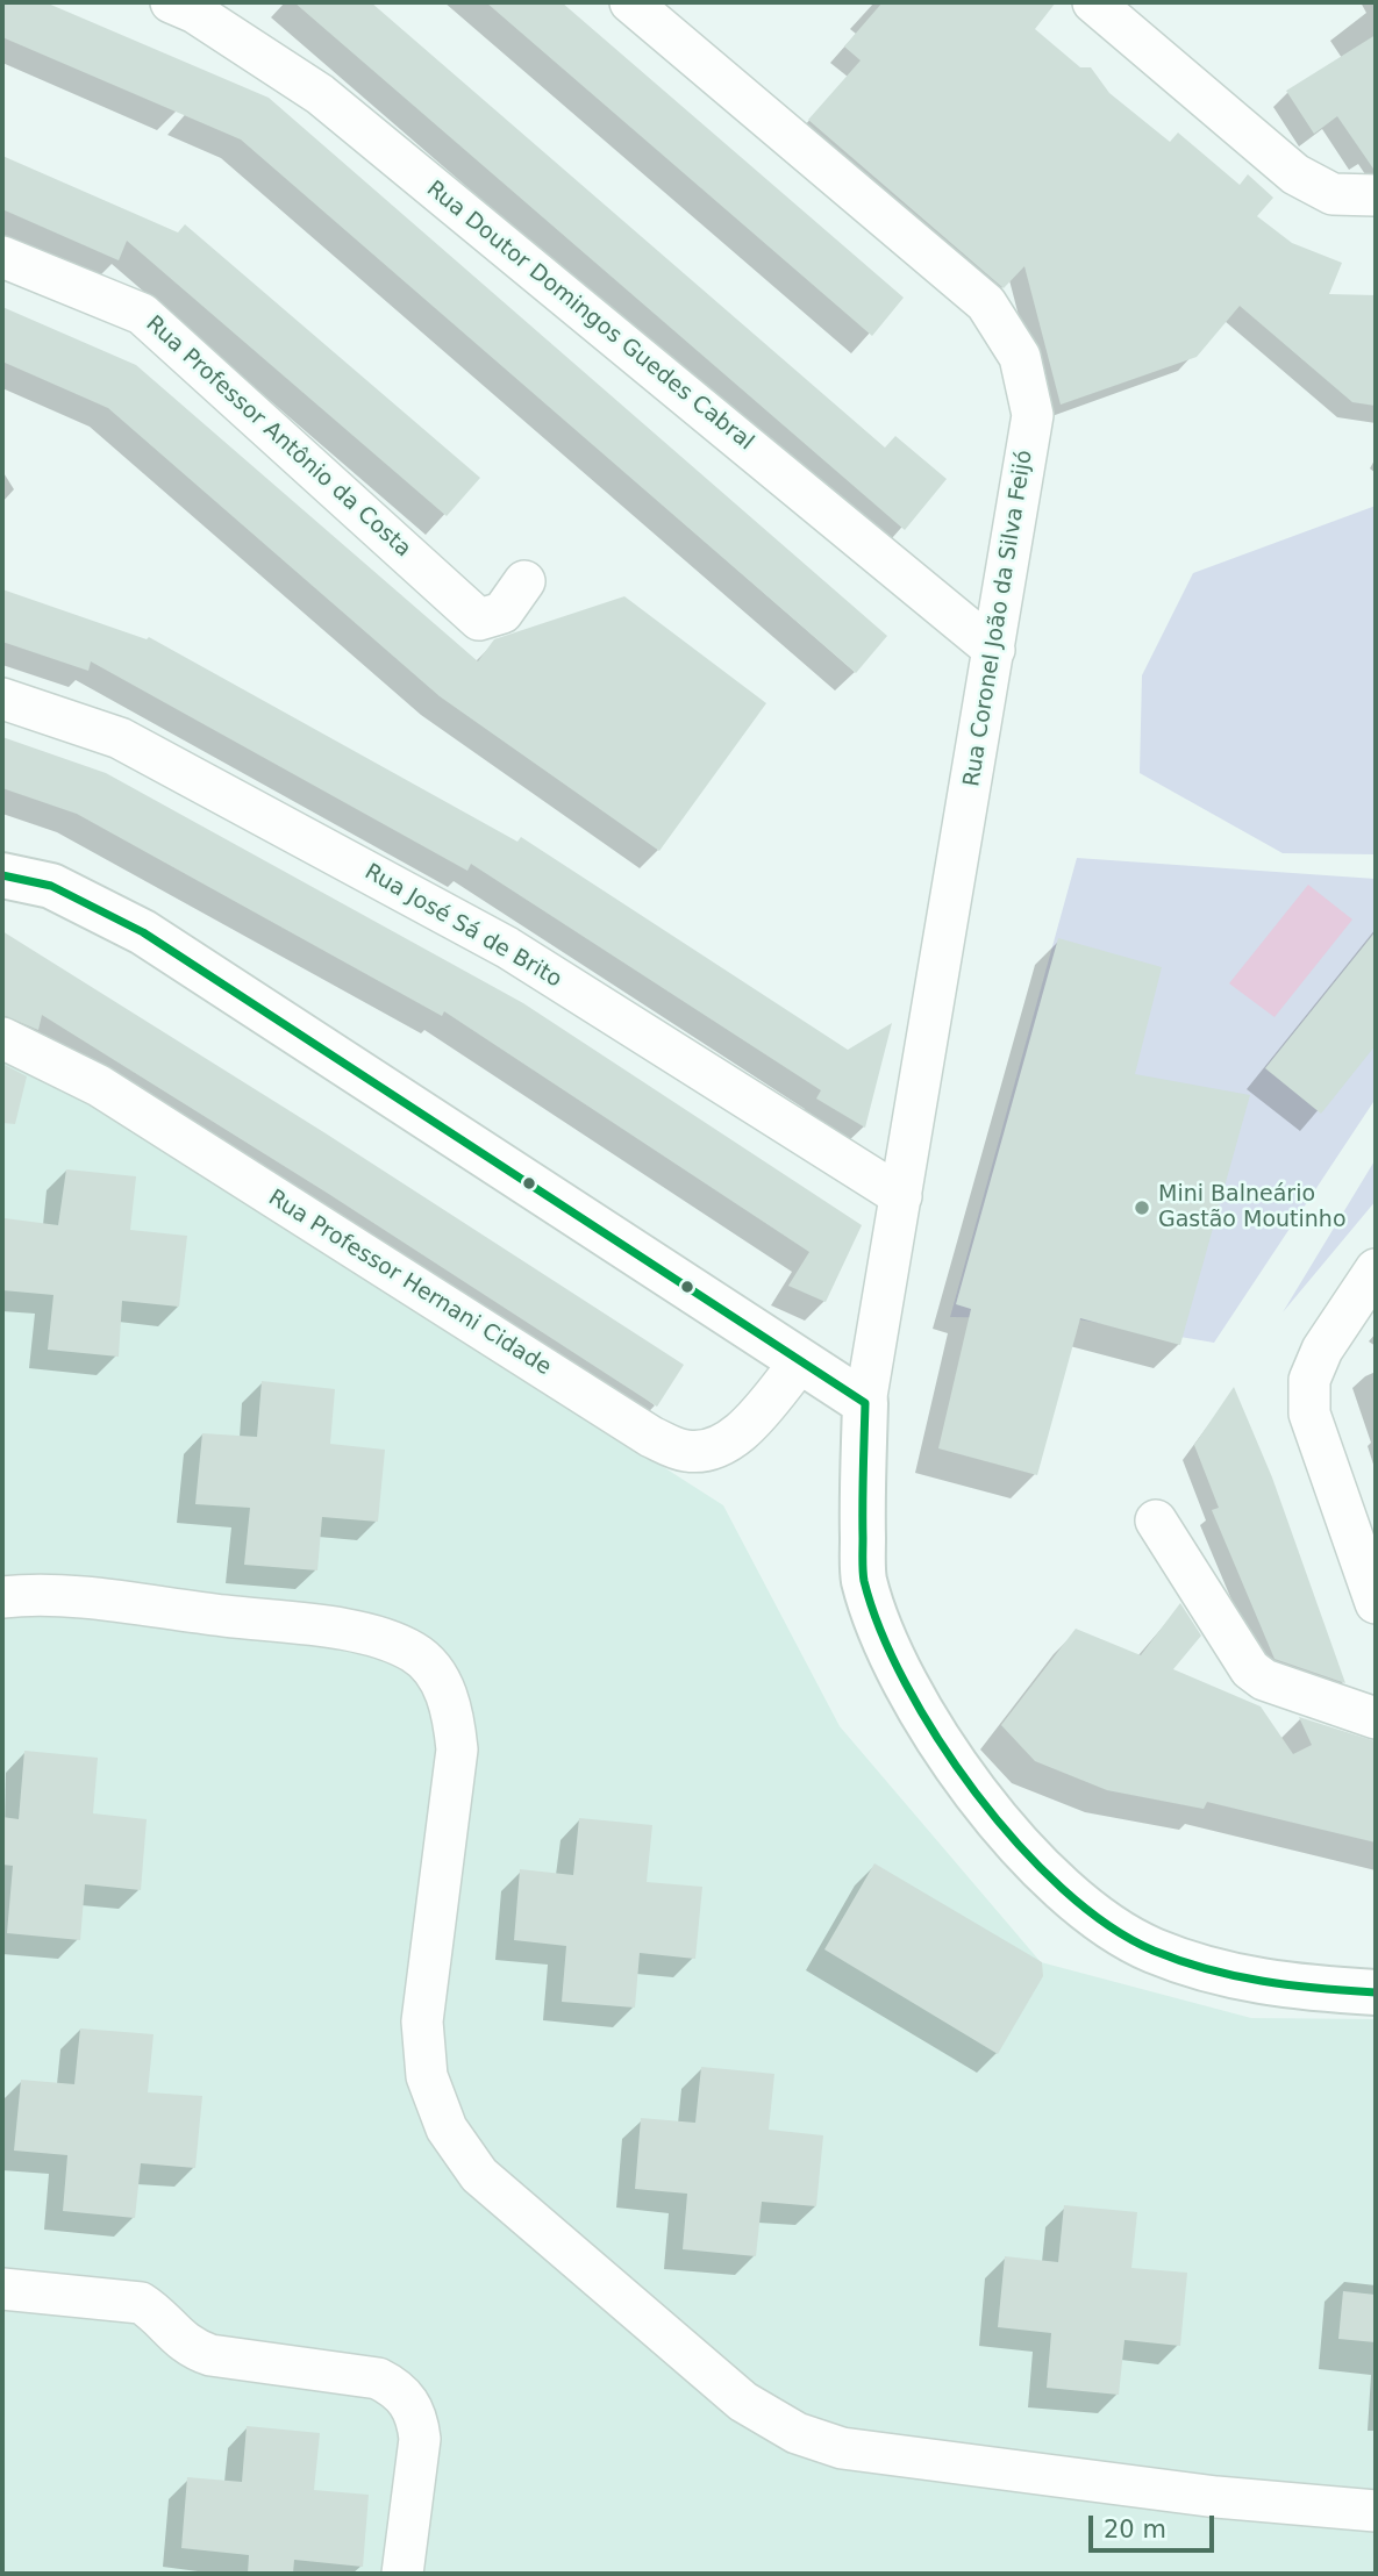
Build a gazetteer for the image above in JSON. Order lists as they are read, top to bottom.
{
  "streets": {
    "street": [
      "Rua Doutor Domingos Guedes Cabral",
      "Rua Professor Antônio da Costa",
      "Rua Coronel João da Silva Feijó",
      "Rua José Sá de Brito",
      "Rua Professor Hernani Cidade"
    ]
  },
  "crossings": [
    ["Rua Doutor Domingos Guedes Cabral", "Rua Coronel João da Silva Feijó"],
    ["Rua Coronel João da Silva Feijó", "Rua José Sá de Brito"]
  ],
  "places": ["Mini Balneário Gastão Moutinho"],
  "scale_bar": "20 m"
}
